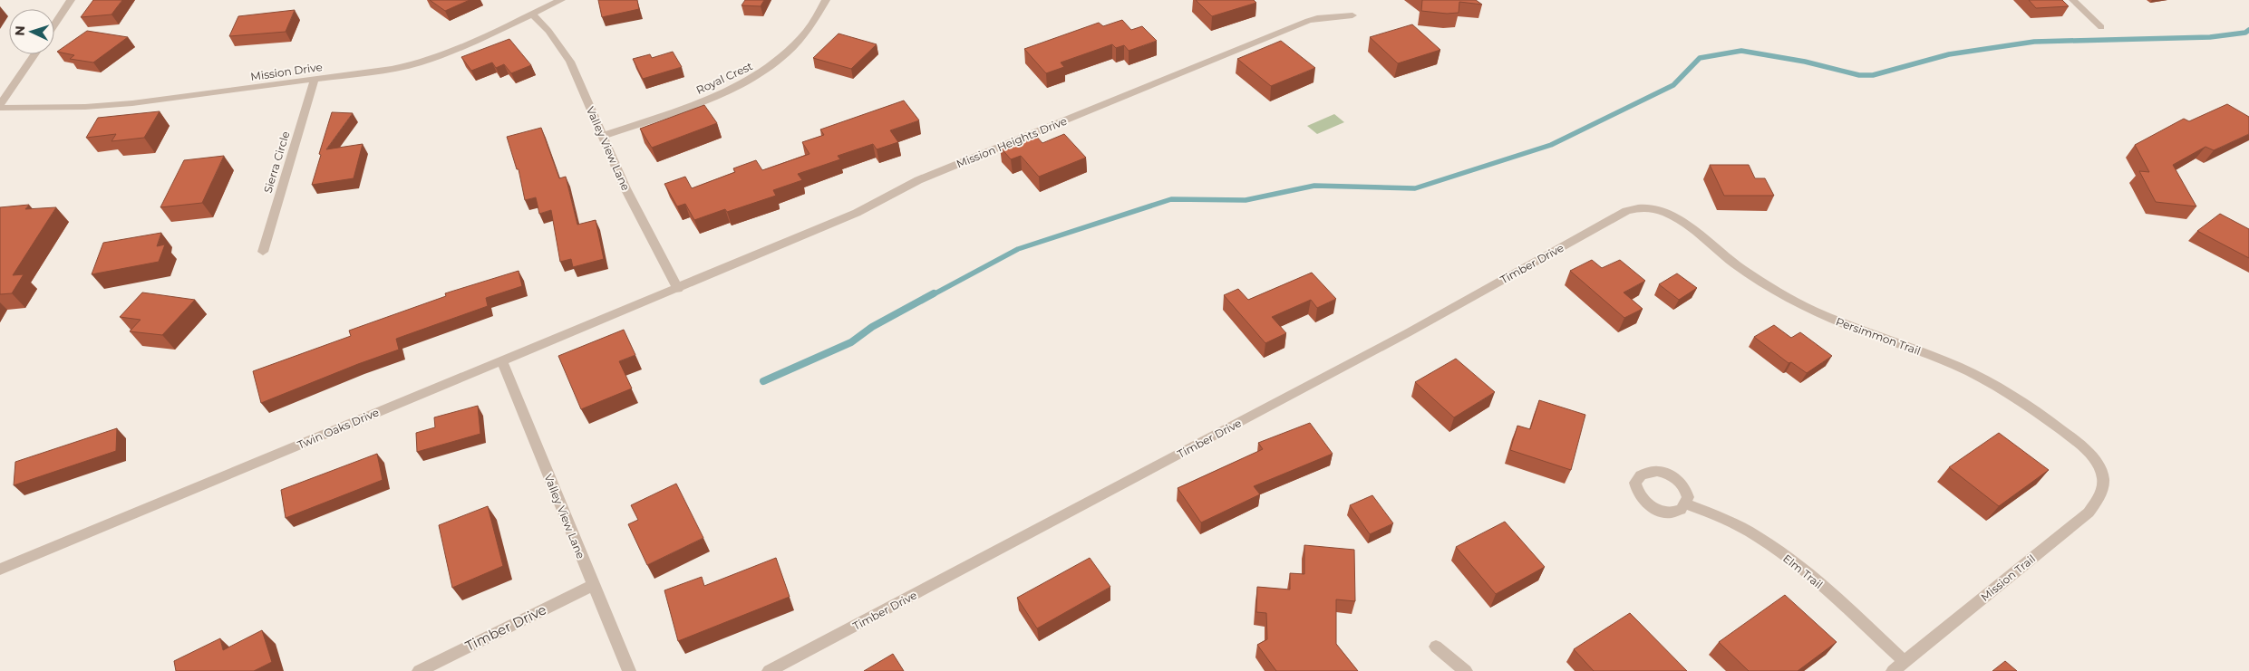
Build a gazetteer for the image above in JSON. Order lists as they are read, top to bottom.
{
  "streets": {
    "street": [
      "Mission Drive",
      "Royal Crest",
      "Mission Heights Drive",
      "Valley View Lane",
      "Sierra Circle",
      "Timber Drive",
      "Persimmon Trail",
      "Twin Oaks Drive",
      "Elm Trail",
      "Mission Trail"
    ]
  },
  "crossings": [
    ["Mission Drive", "Valley View Lane"],
    ["Mission Drive", "Sierra Circle"],
    ["Royal Crest", "Valley View Lane"],
    ["Mission Heights Drive", "Valley View Lane"],
    ["Mission Heights Drive", "Twin Oaks Drive"],
    ["Valley View Lane", "Timber Drive"],
    ["Valley View Lane", "Twin Oaks Drive"],
    ["Timber Drive", "Persimmon Trail"],
    ["Persimmon Trail", "Mission Trail"],
    ["Elm Trail", "Mission Trail"]
  ],
  "north": "left"
}
